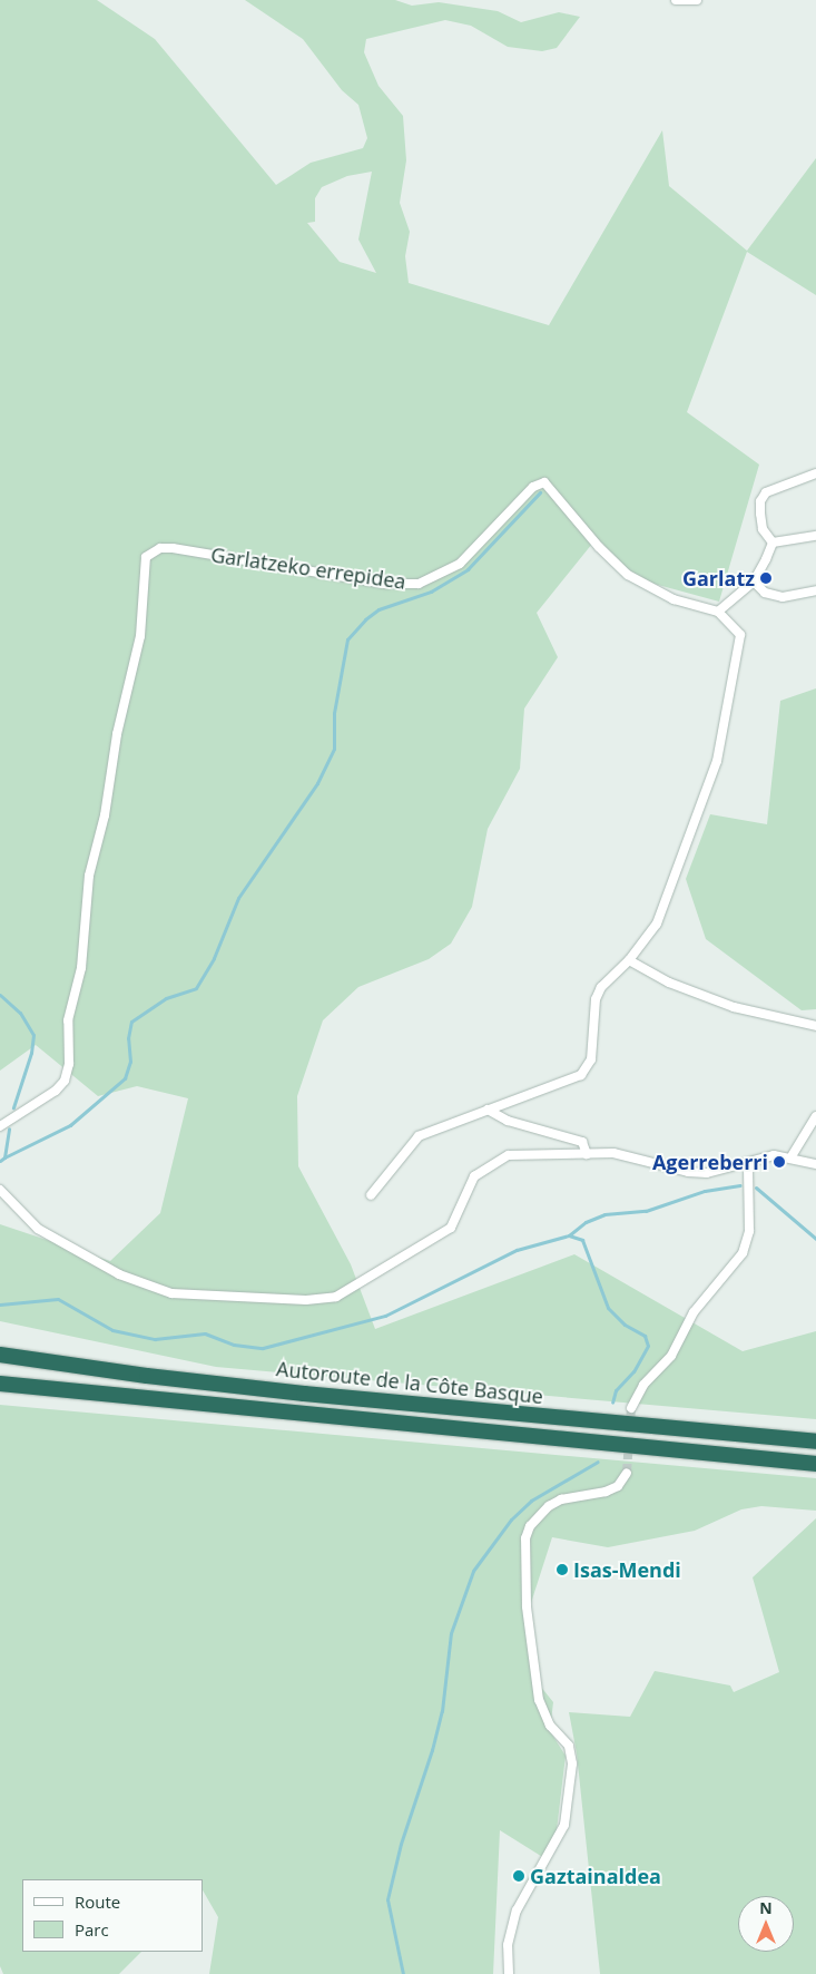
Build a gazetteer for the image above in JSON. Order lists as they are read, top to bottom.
{
  "streets": {
    "highway": ["Autoroute de la Côte Basque"],
    "street": ["Garlatzeko errepidea"]
  },
  "places": [
    "Garlatz",
    "Agerreberri",
    "Isas-Mendi",
    "Gaztainaldea"
  ],
  "legend": ["Route", "Parc"],
  "north": "top"
}
